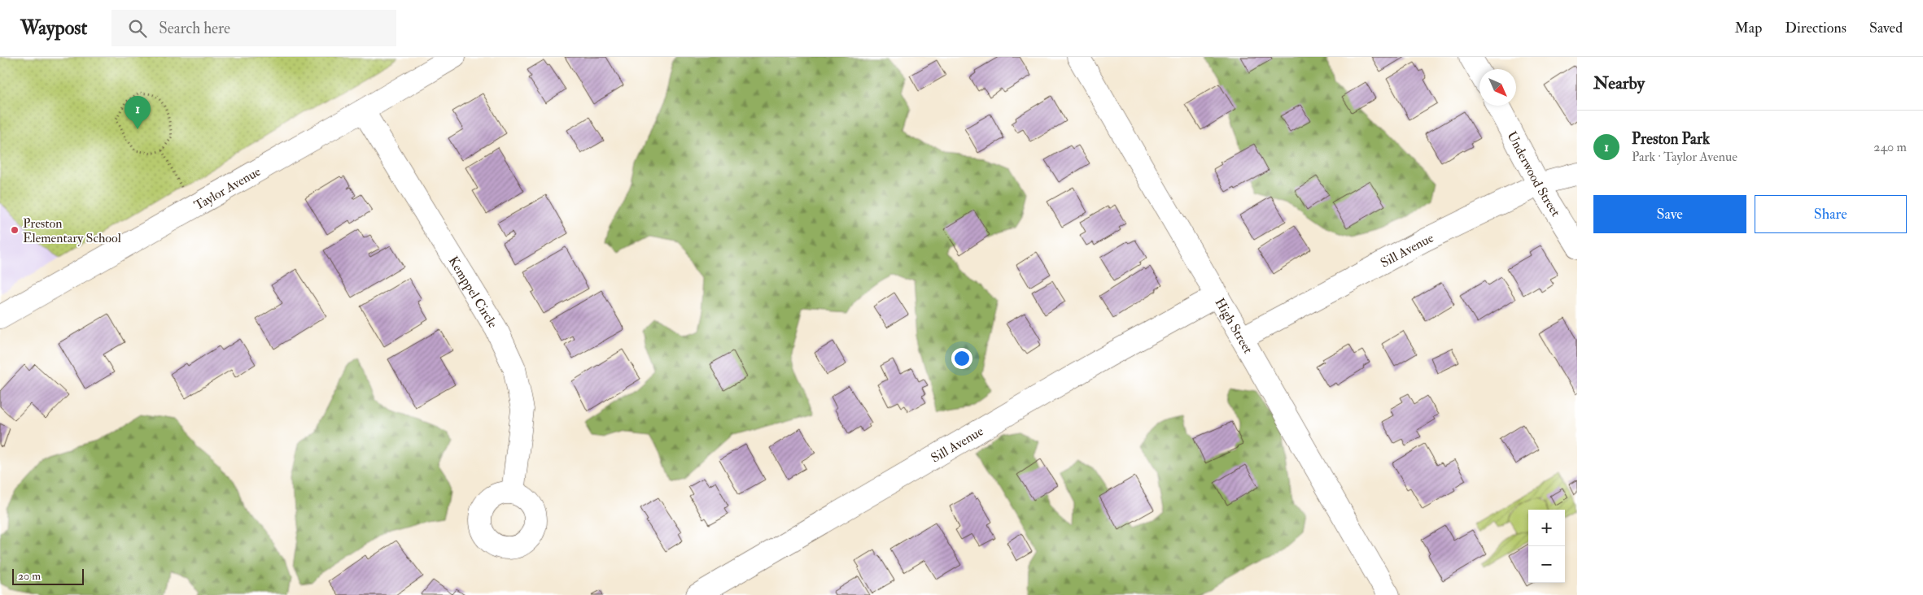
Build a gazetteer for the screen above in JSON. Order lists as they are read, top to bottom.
{
  "streets": {
    "street": [
      "Underwood Street",
      "Taylor Avenue",
      "Sill Avenue",
      "Kemppel Circle",
      "High Street"
    ]
  },
  "crossings": [
    ["Underwood Street", "Sill Avenue"],
    ["Taylor Avenue", "Kemppel Circle"],
    ["Sill Avenue", "High Street"]
  ],
  "places": ["Preston Elementary School"],
  "scale_bar": "20 m",
  "north": "bottom right",
  "page": {
    "header": "Waypost",
    "search": "Search here",
    "nav": ["Map", "Directions", "Saved"],
    "heading": "Nearby",
    "pins": "1",
    "list": [
      {
        "mark": "1",
        "name": "Preston Park",
        "note": "Park · Taylor Avenue",
        "value": "240 m"
      }
    ],
    "buttons": ["Save", "Share"],
    "map_buttons": ["+", "−"],
    "scale": "20 m"
  }
}
